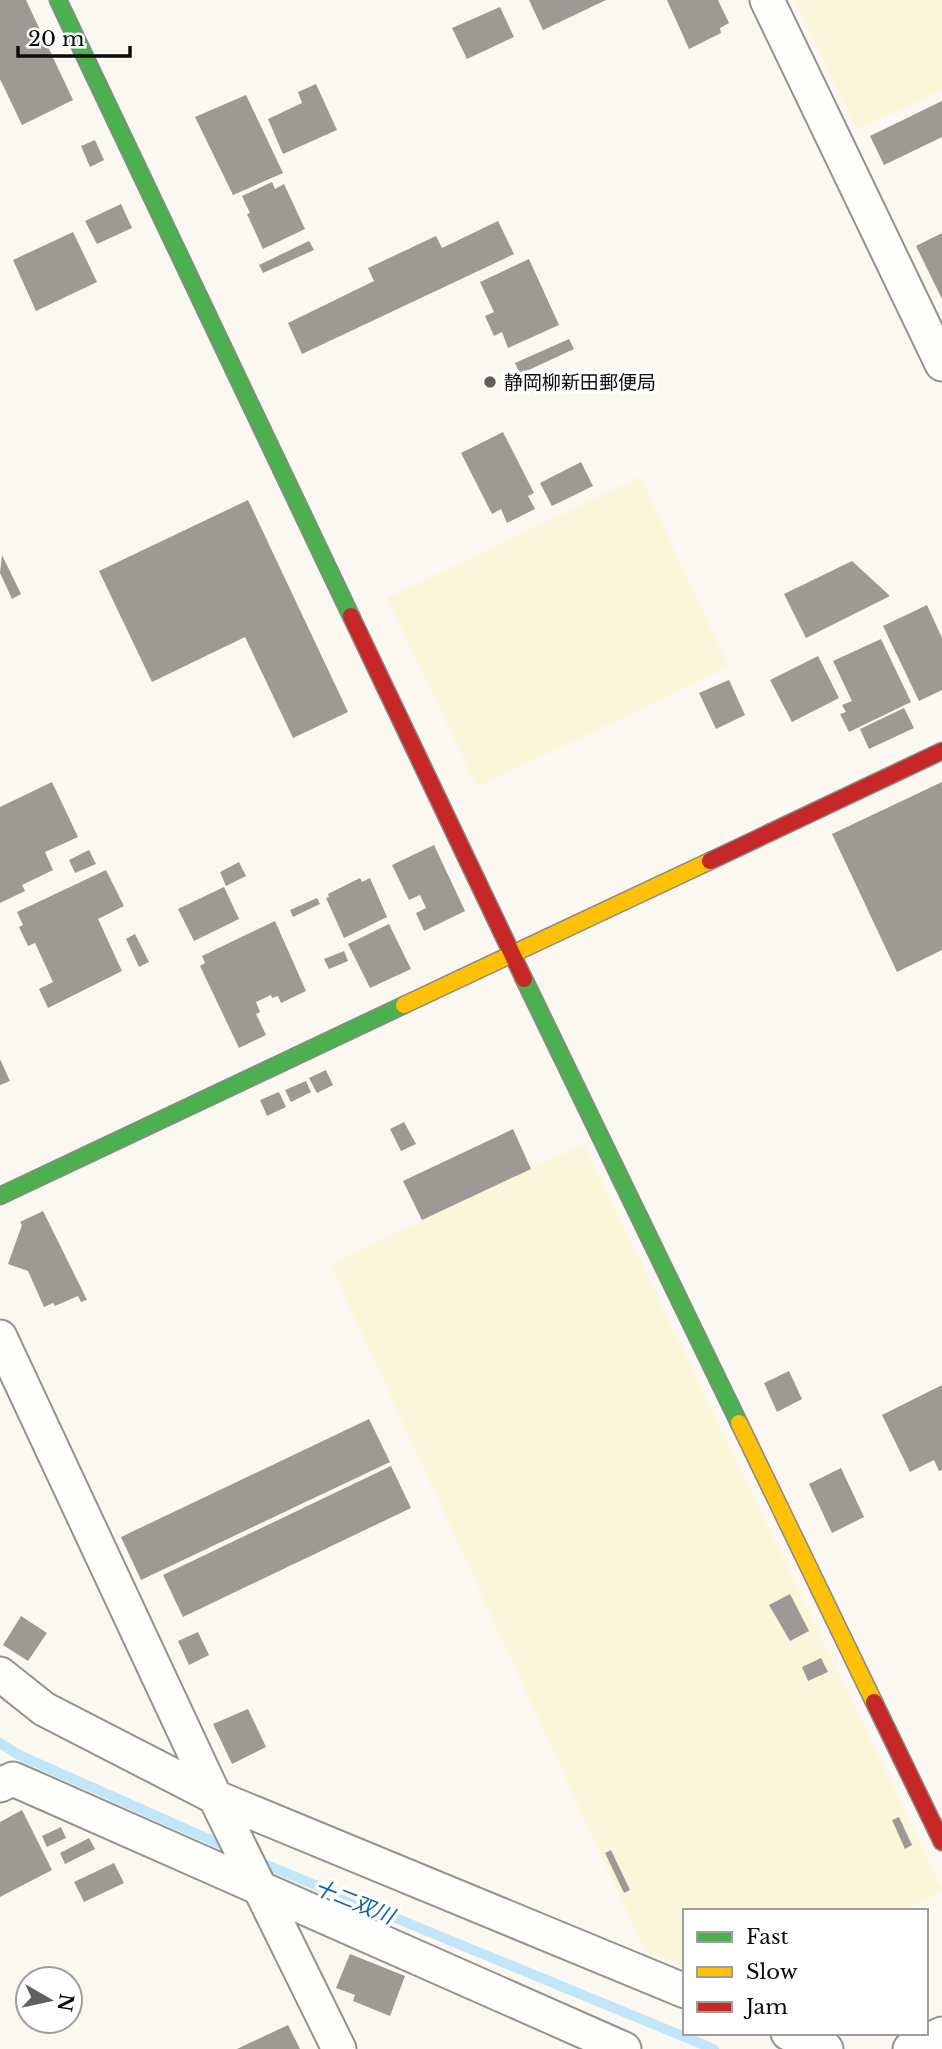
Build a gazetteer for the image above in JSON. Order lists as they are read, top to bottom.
{
  "water": ["十二双川"],
  "places": ["静岡柳新田郵便局"],
  "legend": ["Fast", "Slow", "Jam"],
  "scale_bar": "20 m",
  "north": "right"
}
